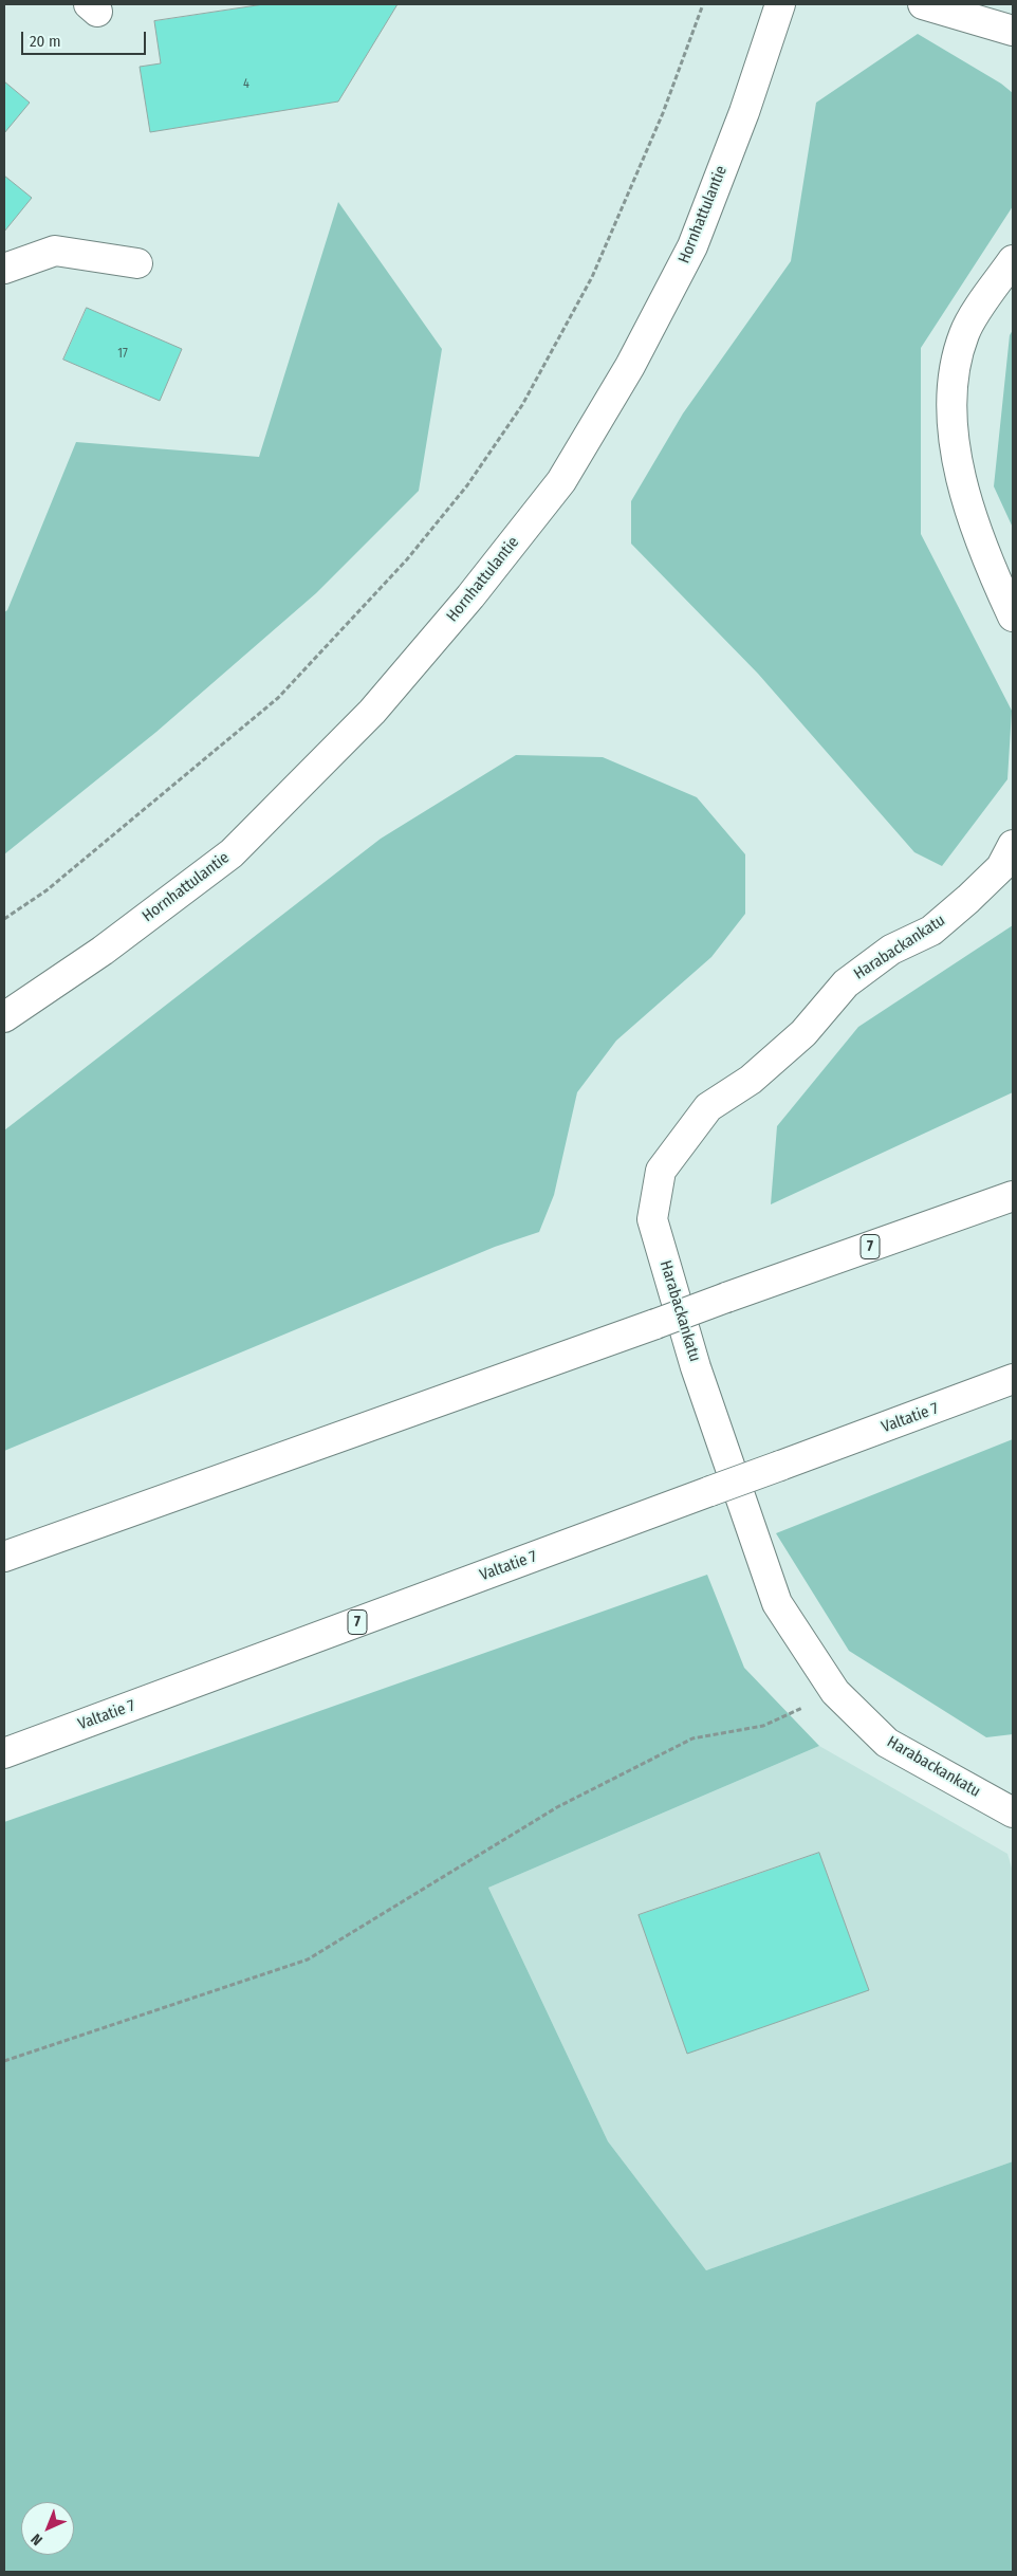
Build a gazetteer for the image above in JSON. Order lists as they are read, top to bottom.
{
  "streets": {
    "main road": [
      "Hornhattulantie",
      "Harabackankatu",
      "7",
      "Valtatie 7"
    ]
  },
  "house_numbers": ["4", "17"],
  "scale_bar": "20 m",
  "north": "bottom left"
}
